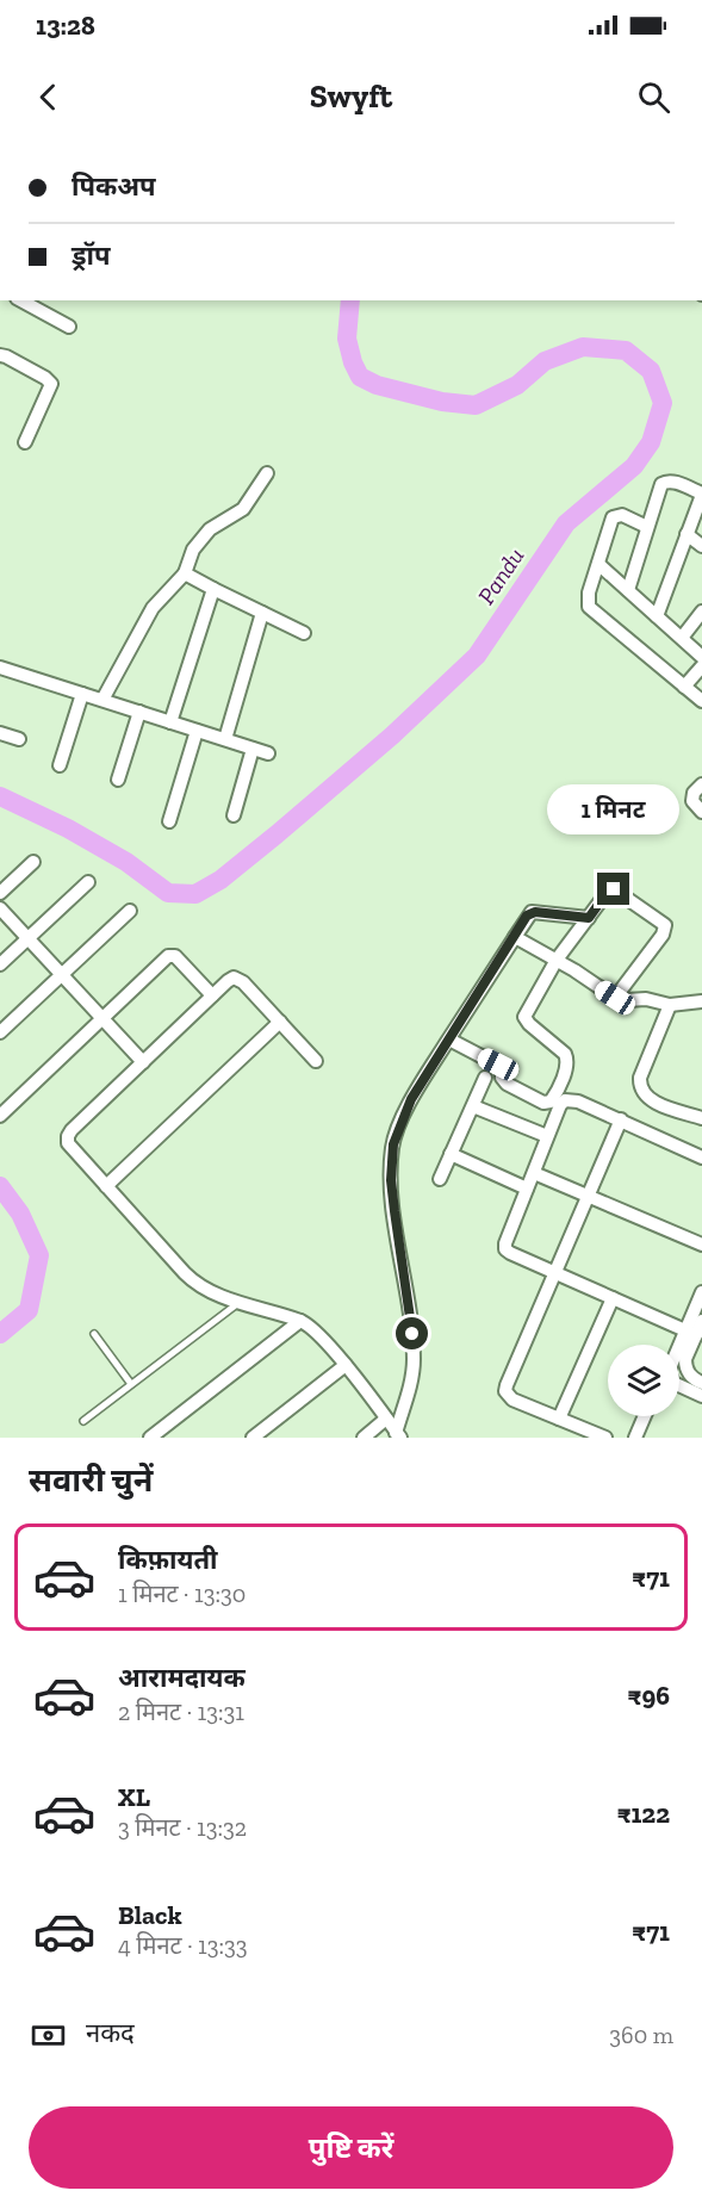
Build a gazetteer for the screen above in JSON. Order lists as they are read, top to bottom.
{
  "water": ["Pandu"],
  "page": {
    "status": "13:28",
    "header": "Swyft",
    "banner": ["पिकअप", "ड्रॉप"],
    "bubble": "1 मिनट",
    "heading": "सवारी चुनें",
    "list": [
      {
        "name": "किफ़ायती",
        "note": "1 मिनट · 13:30",
        "value": "₹71"
      },
      {
        "name": "आरामदायक",
        "note": "2 मिनट · 13:31",
        "value": "₹96"
      },
      {
        "name": "XL",
        "note": "3 मिनट · 13:32",
        "value": "₹122"
      },
      {
        "name": "Black",
        "note": "4 मिनट · 13:33",
        "value": "₹71"
      }
    ],
    "pay": ["नकद", "360 m"],
    "buttons": "पुष्टि करें"
  }
}
